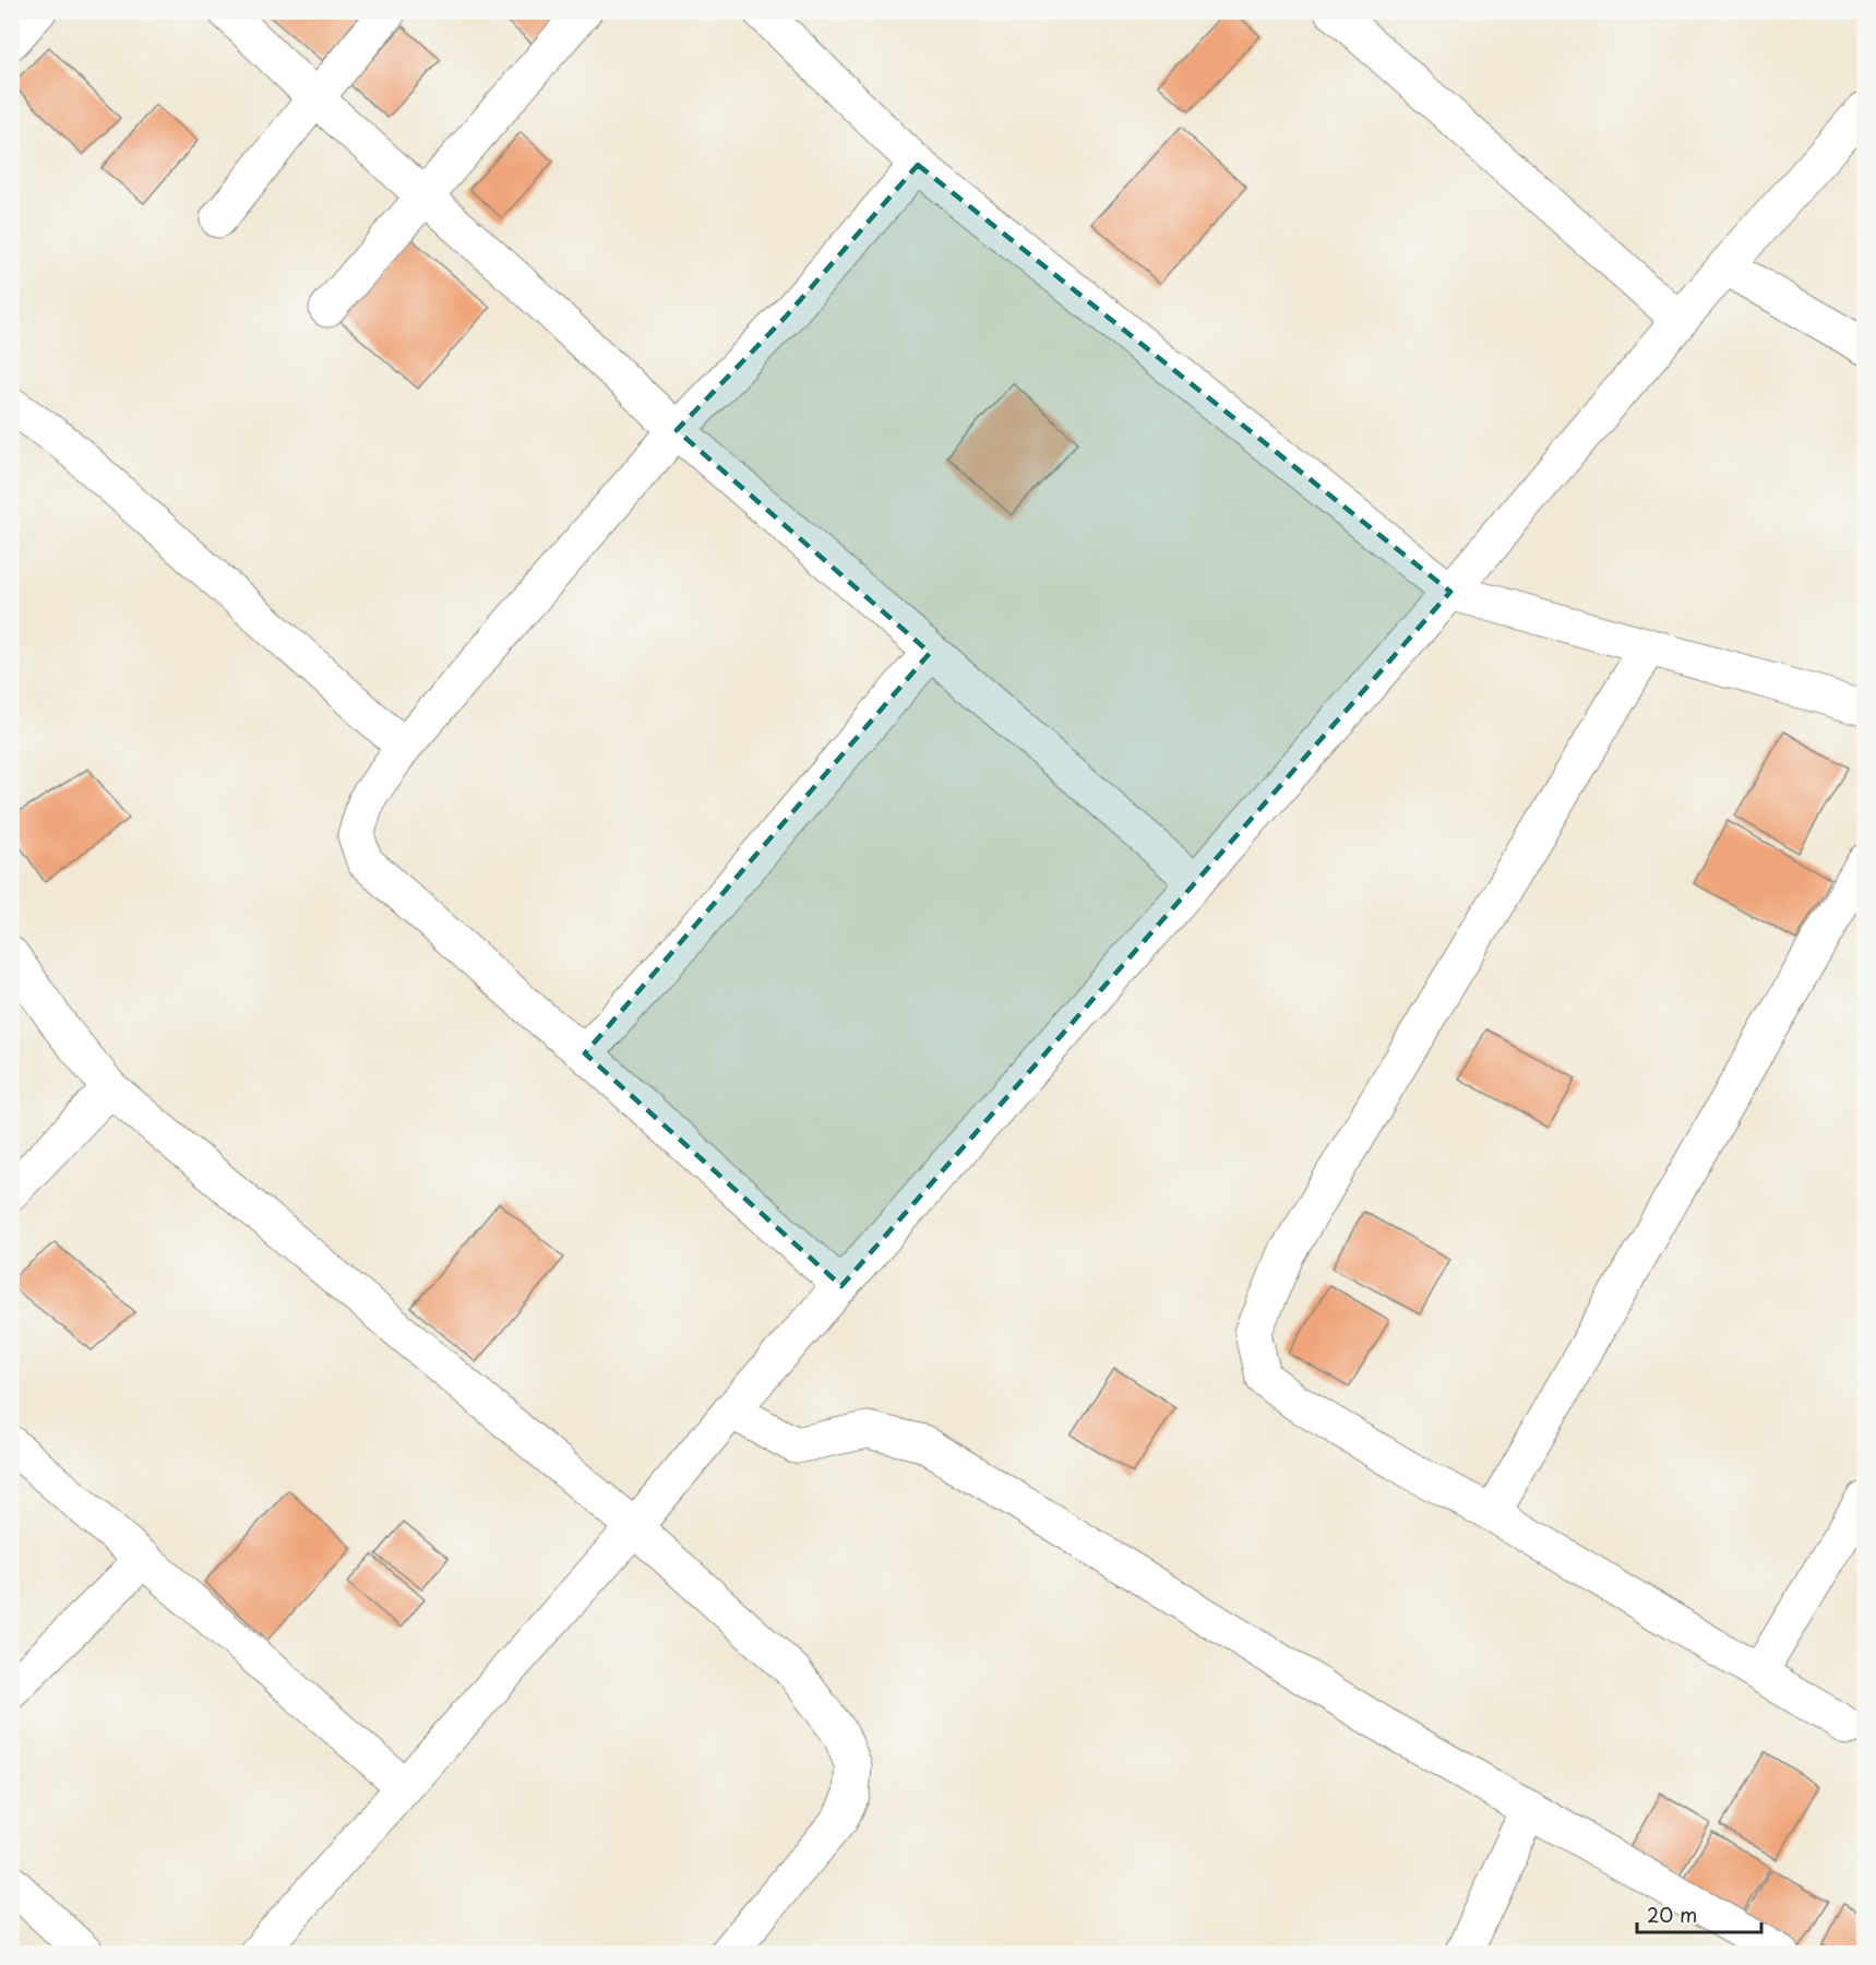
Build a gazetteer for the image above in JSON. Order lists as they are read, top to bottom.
{
  "scale_bar": "20 m"
}
